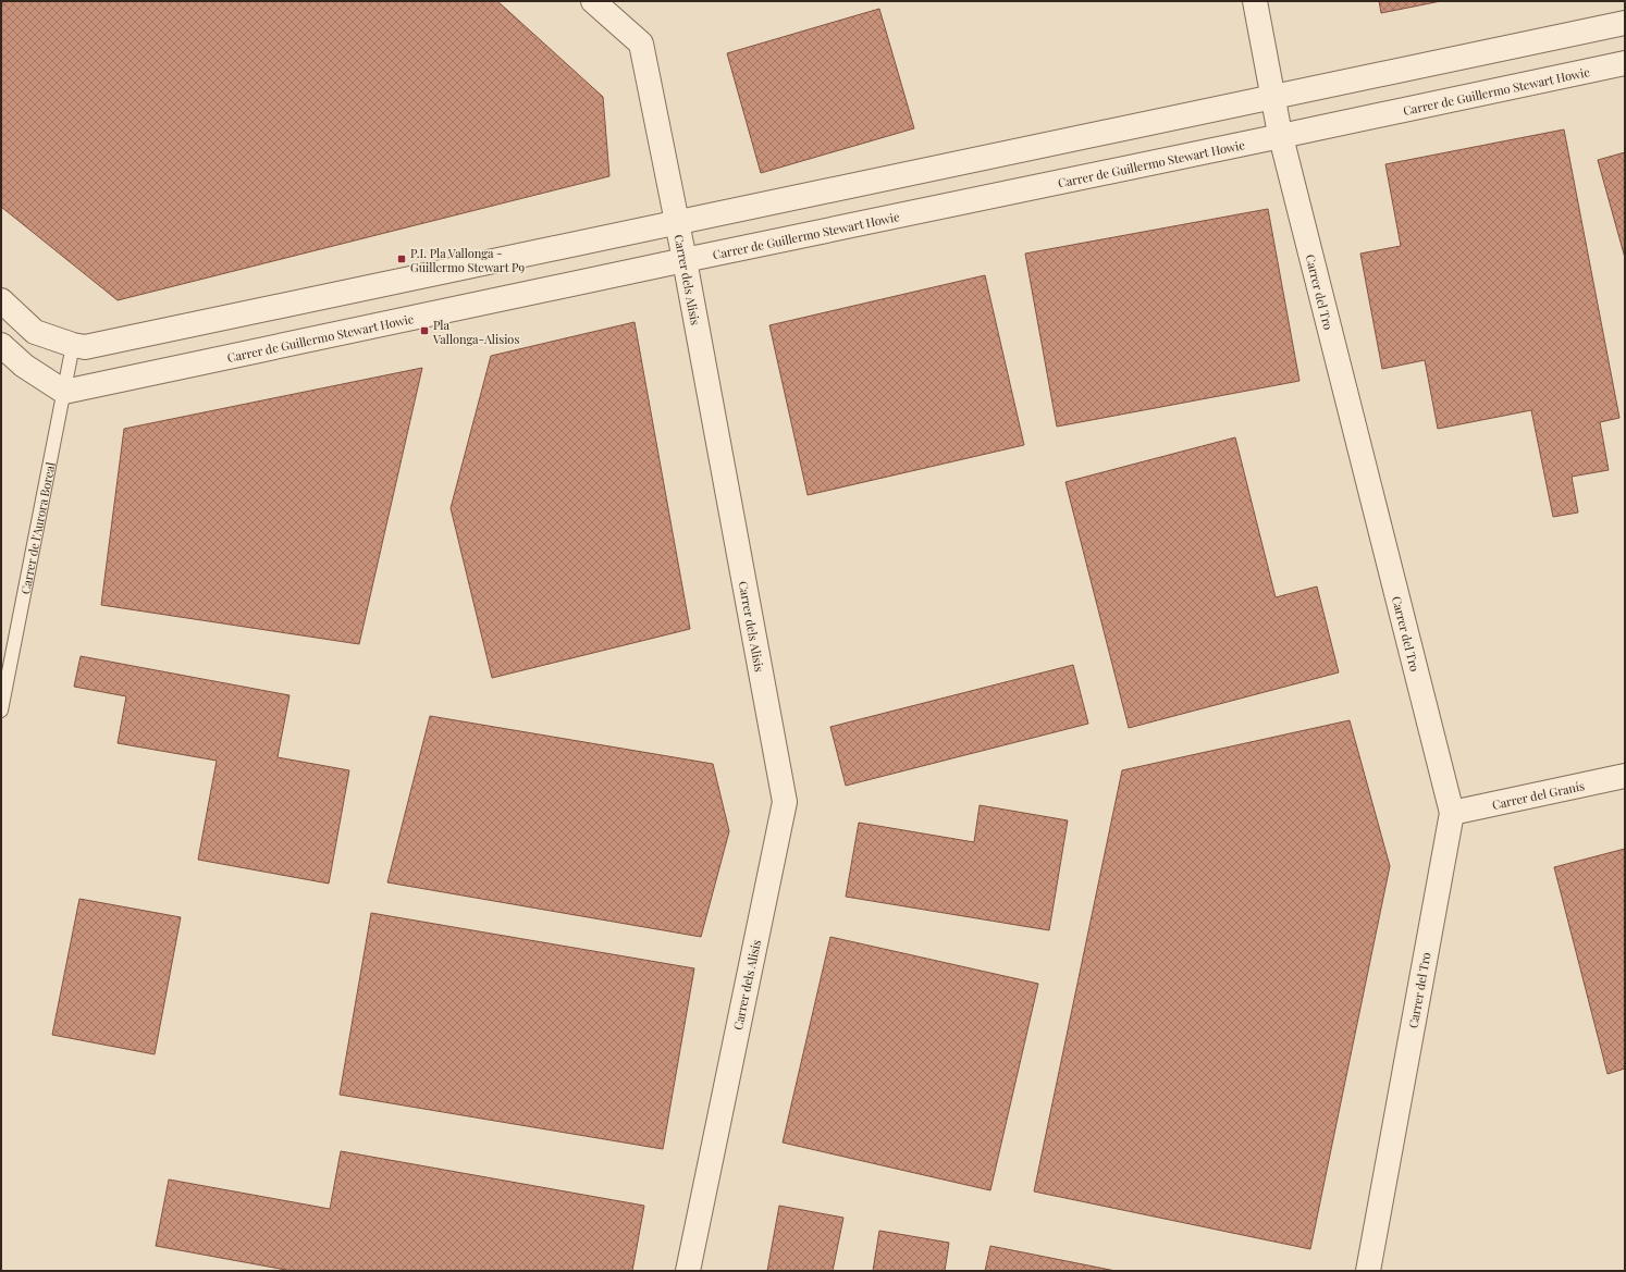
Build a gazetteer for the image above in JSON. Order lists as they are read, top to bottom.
{
  "streets": {
    "street": [
      "Carrer de Guillermo Stewart Howie",
      "Carrer dels Alisis",
      "Carrer del Tro",
      "Carrer del Granís"
    ],
    "lane": ["Carrer de l'Aurora Boreal"]
  },
  "crossings": [
    ["Carrer de Guillermo Stewart Howie", "Carrer dels Alisis"],
    ["Carrer de Guillermo Stewart Howie", "Carrer del Tro"],
    ["Carrer de Guillermo Stewart Howie", "Carrer de l'Aurora Boreal"],
    ["Carrer del Tro", "Carrer del Granís"]
  ],
  "places": {
    "transit": ["P.I. Pla Vallonga - Guillermo Stewart P9", "Pla Vallonga-Alisios"]
  }
}
